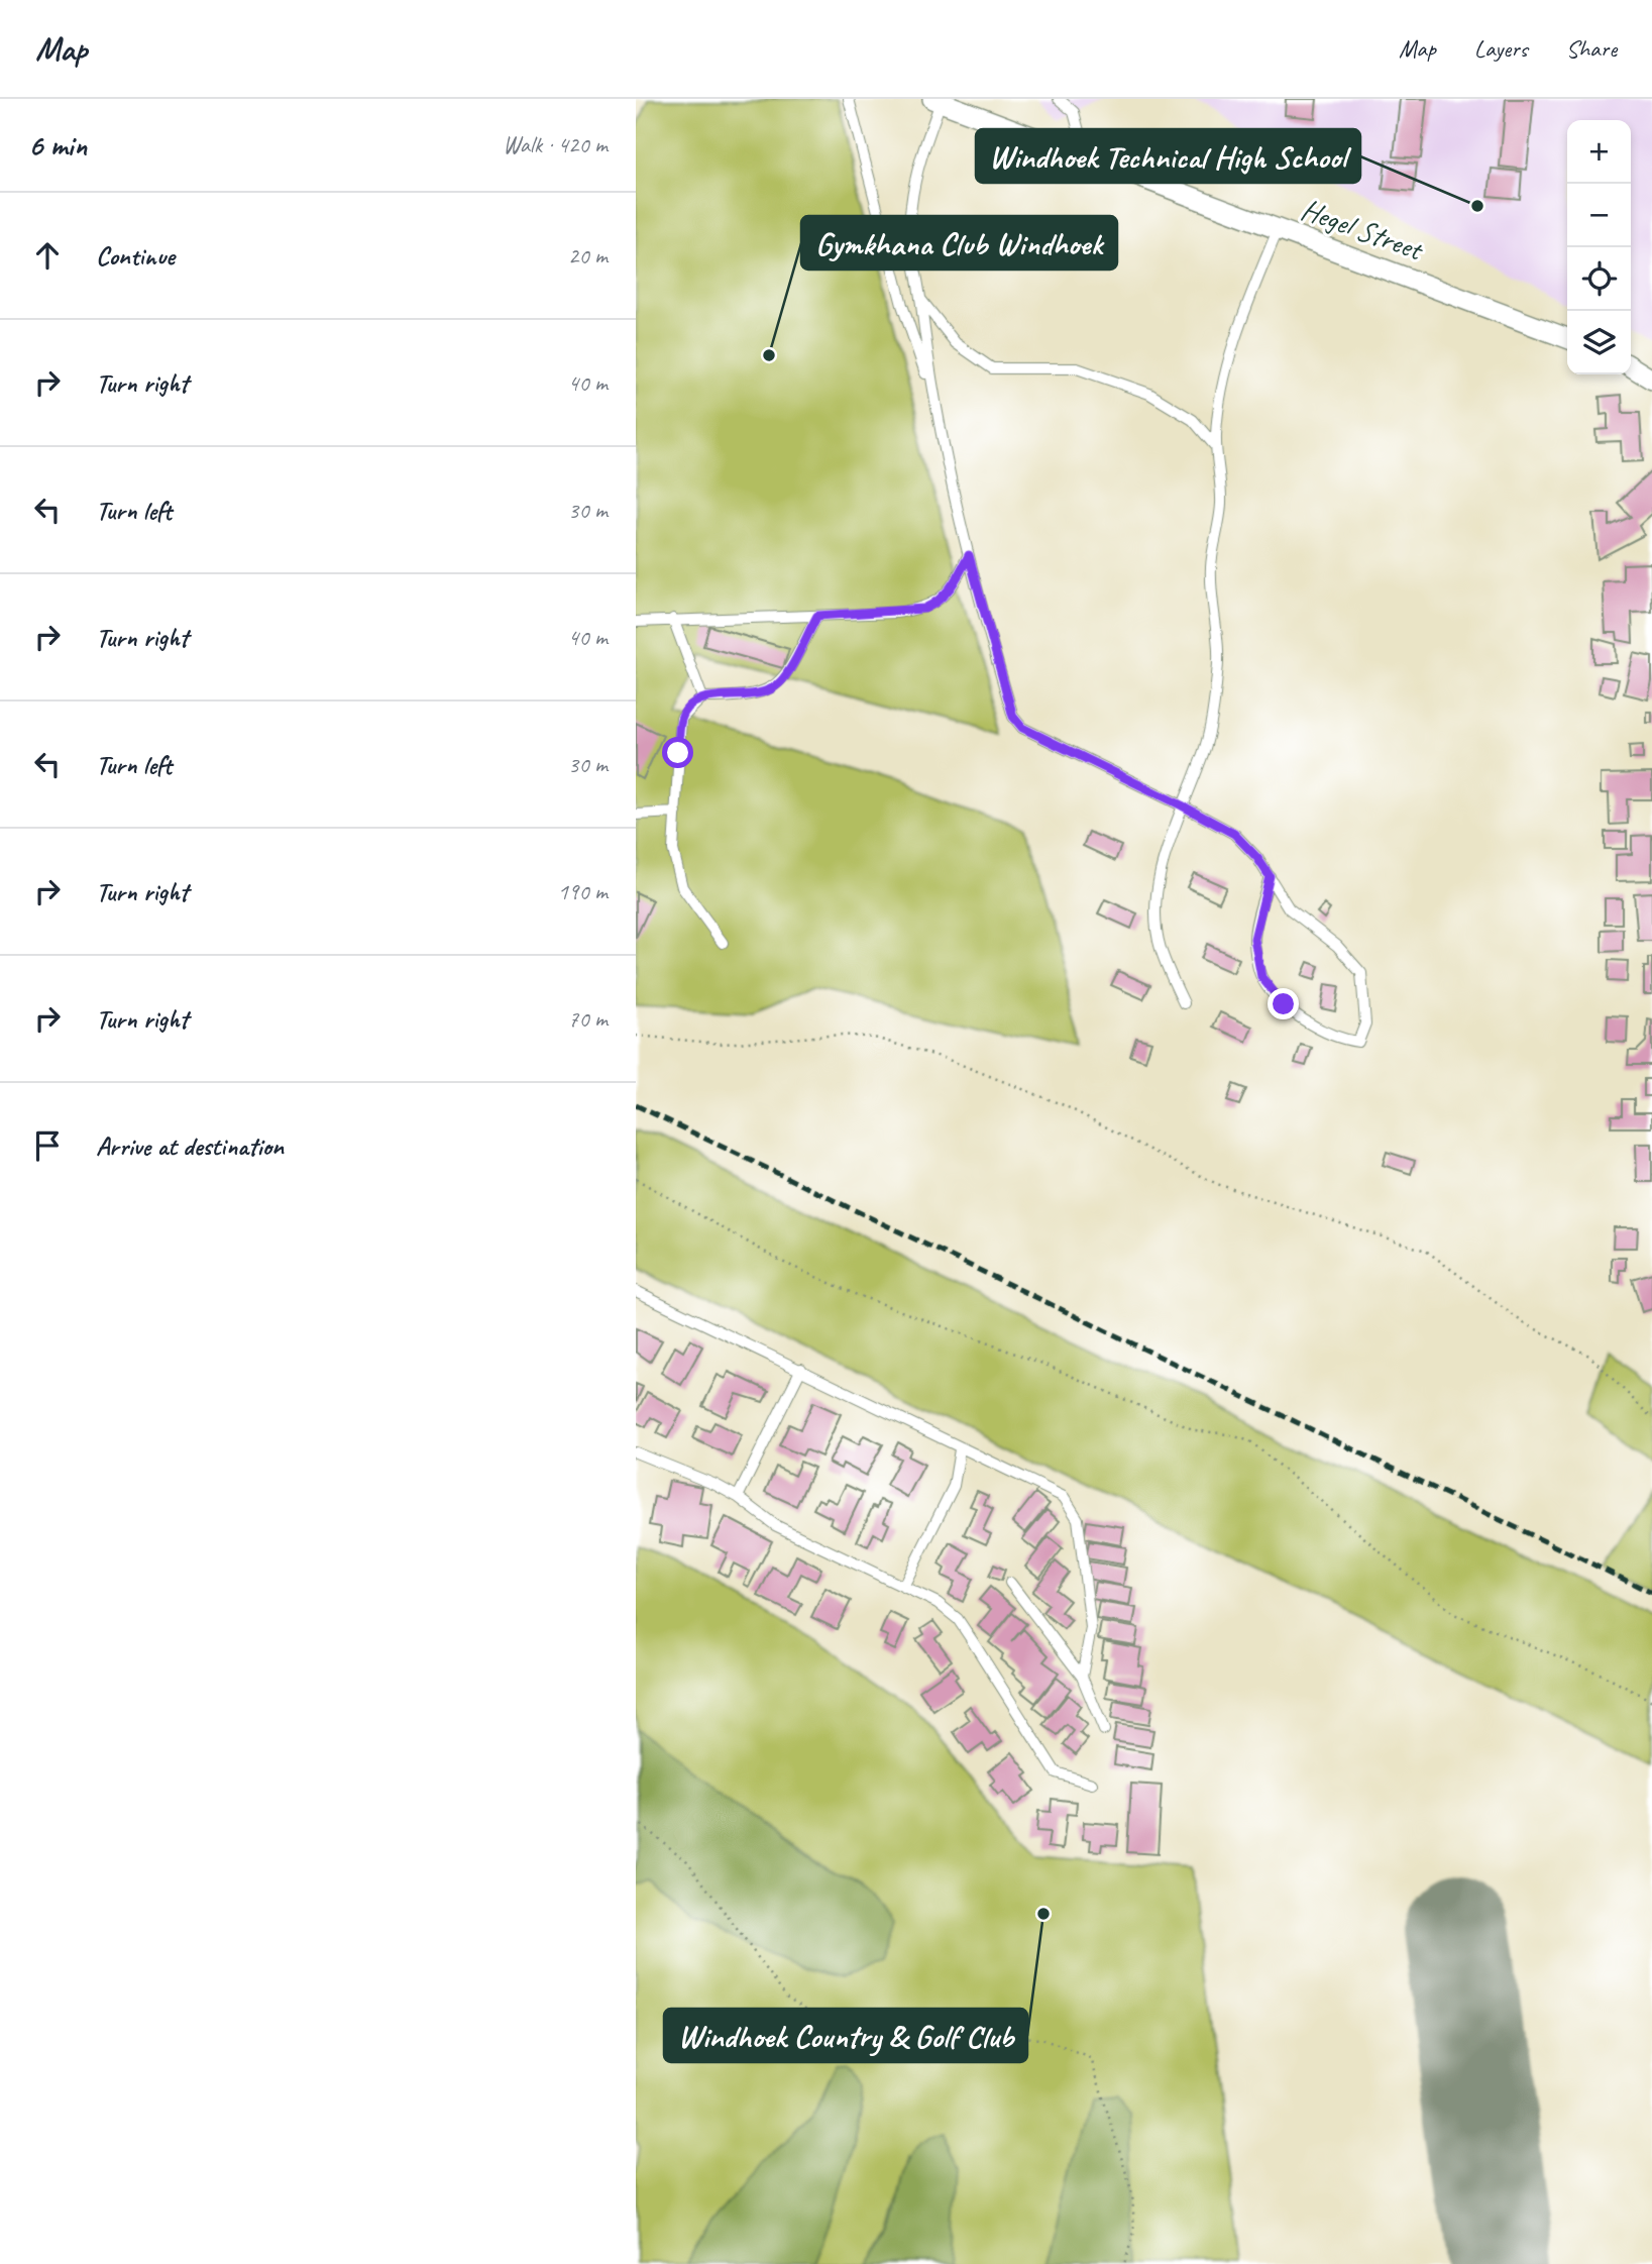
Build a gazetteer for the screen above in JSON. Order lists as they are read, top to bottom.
{
  "streets": {
    "street": ["Hegel Street"]
  },
  "places": ["Windhoek Technical High School", "Gymkhana Club Windhoek", "Windhoek Country & Golf Club"],
  "page": {
    "header": "Map",
    "nav": ["Map", "Layers", "Share"],
    "heading": ["6 min", "Walk · 420 m"],
    "map_buttons": ["+", "−"],
    "list": [
      ["Continue", "20 m"],
      ["Turn right", "40 m"],
      ["Turn left", "30 m"],
      ["Turn right", "40 m"],
      ["Turn left", "30 m"],
      ["Turn right", "190 m"],
      ["Turn right", "70 m"],
      "Arrive at destination"
    ]
  }
}
